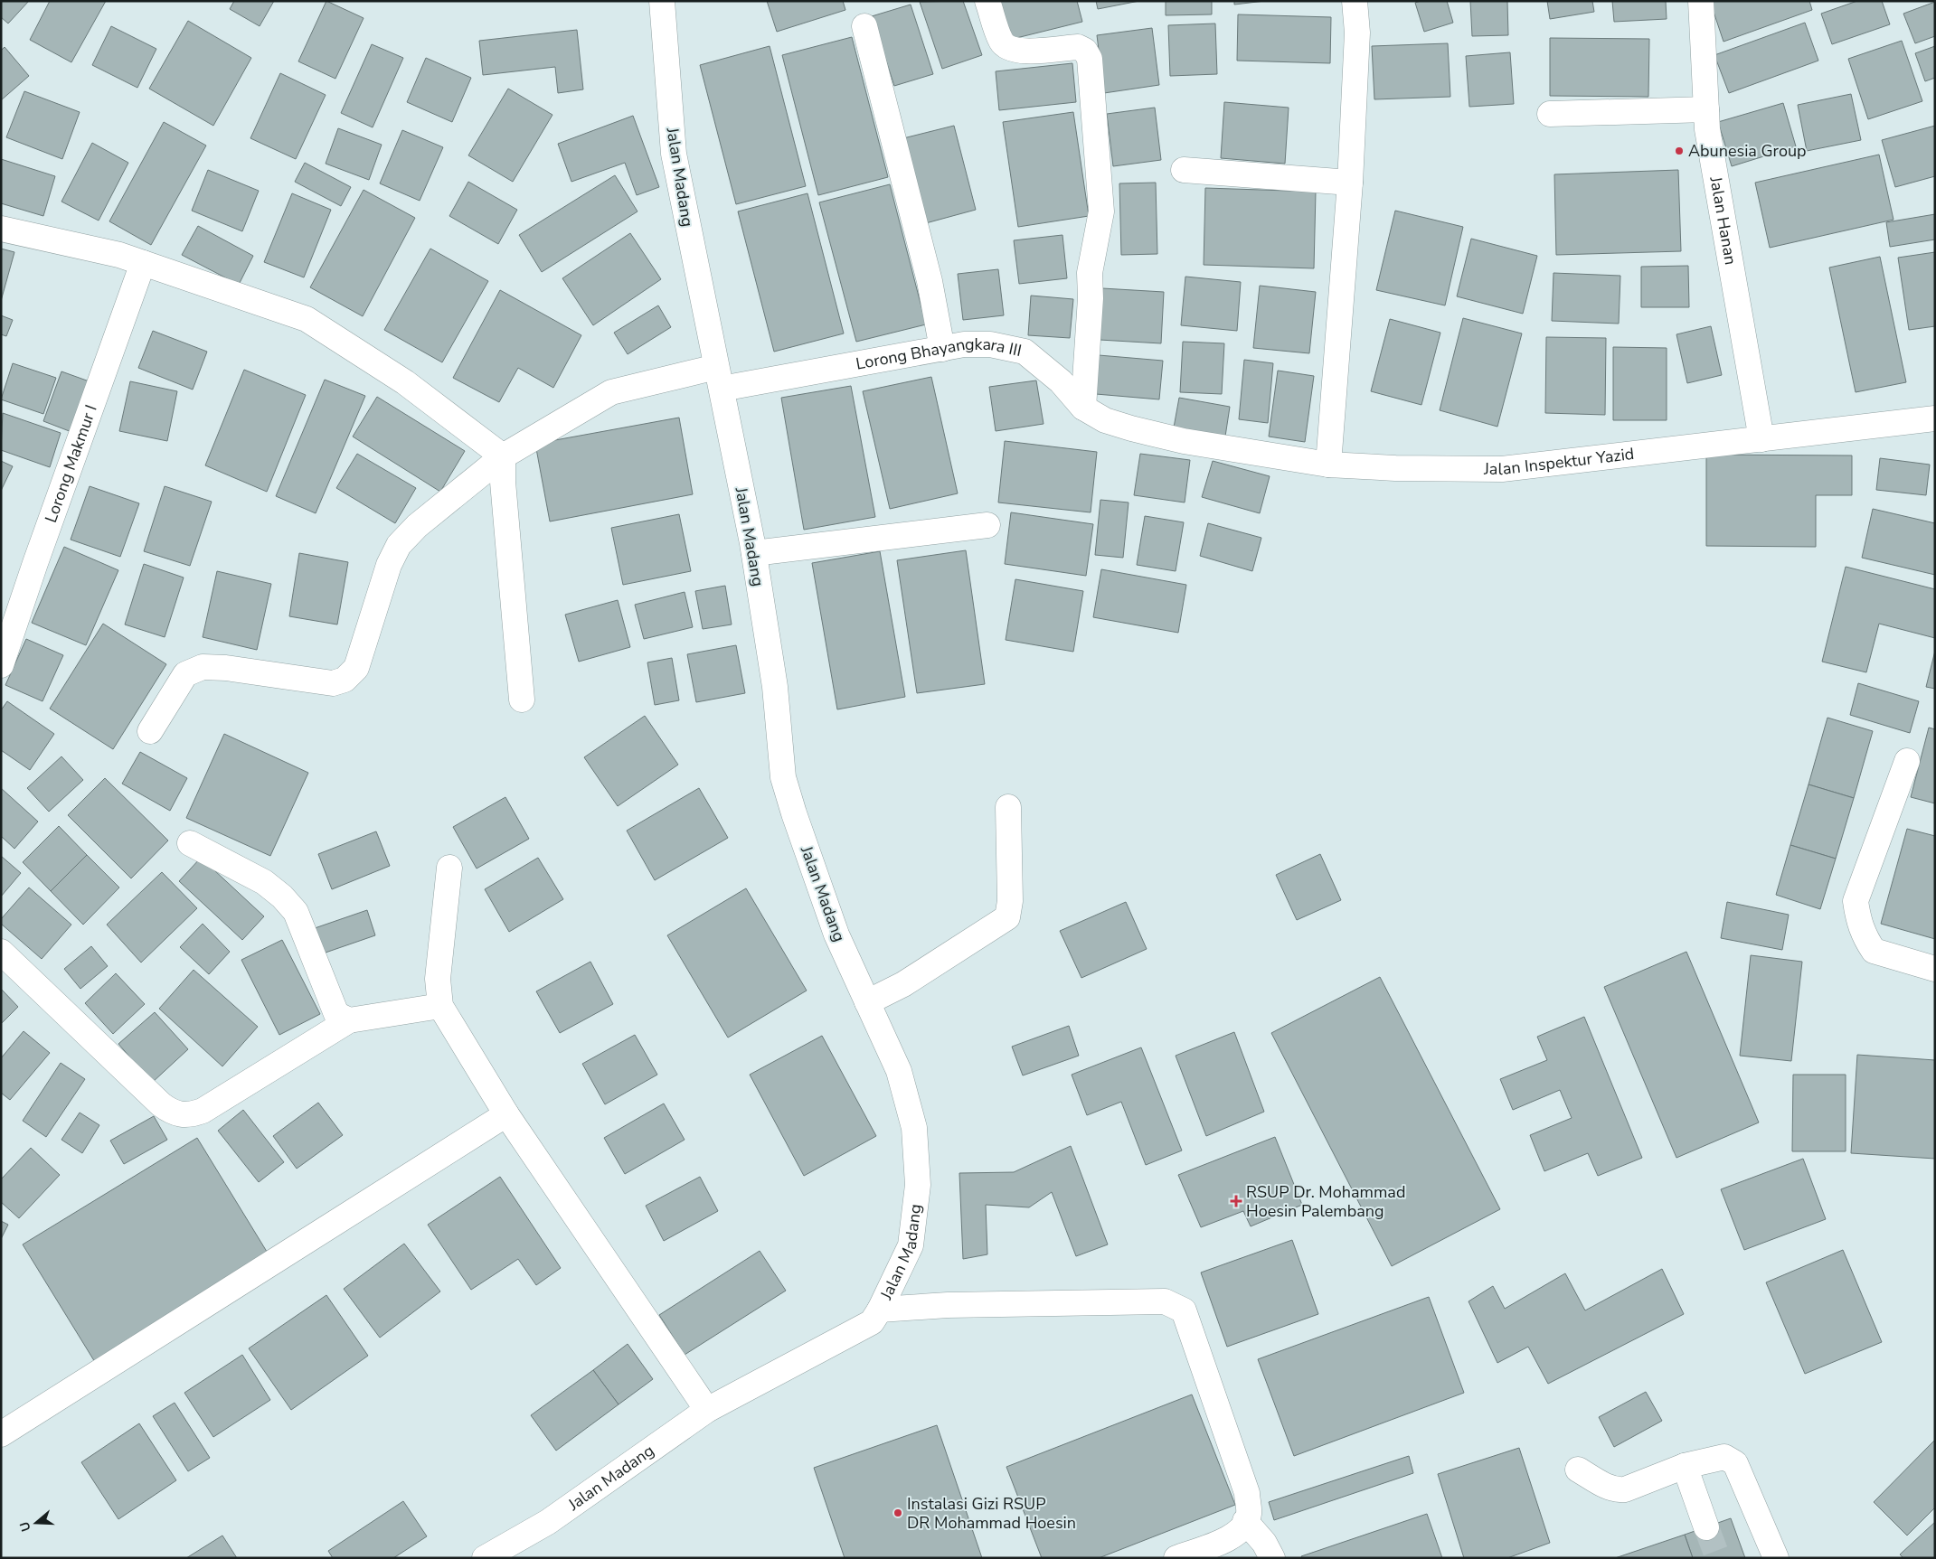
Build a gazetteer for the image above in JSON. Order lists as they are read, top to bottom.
{
  "streets": {
    "street": [
      "Jalan Madang",
      "Jalan Hanan",
      "Lorong Bhayangkara III",
      "Jalan Inspektur Yazid",
      "Lorong Makmur I"
    ]
  },
  "crossings": [
    ["Jalan Madang", "Lorong Bhayangkara III"],
    ["Jalan Hanan", "Jalan Inspektur Yazid"],
    ["Lorong Bhayangkara III", "Jalan Inspektur Yazid"]
  ],
  "places": {
    "other": ["Abunesia Group", "Instalasi Gizi RSUP DR Mohammad Hoesin"],
    "health": ["RSUP Dr. Mohammad Hoesin Palembang"]
  },
  "north": "left"
}
